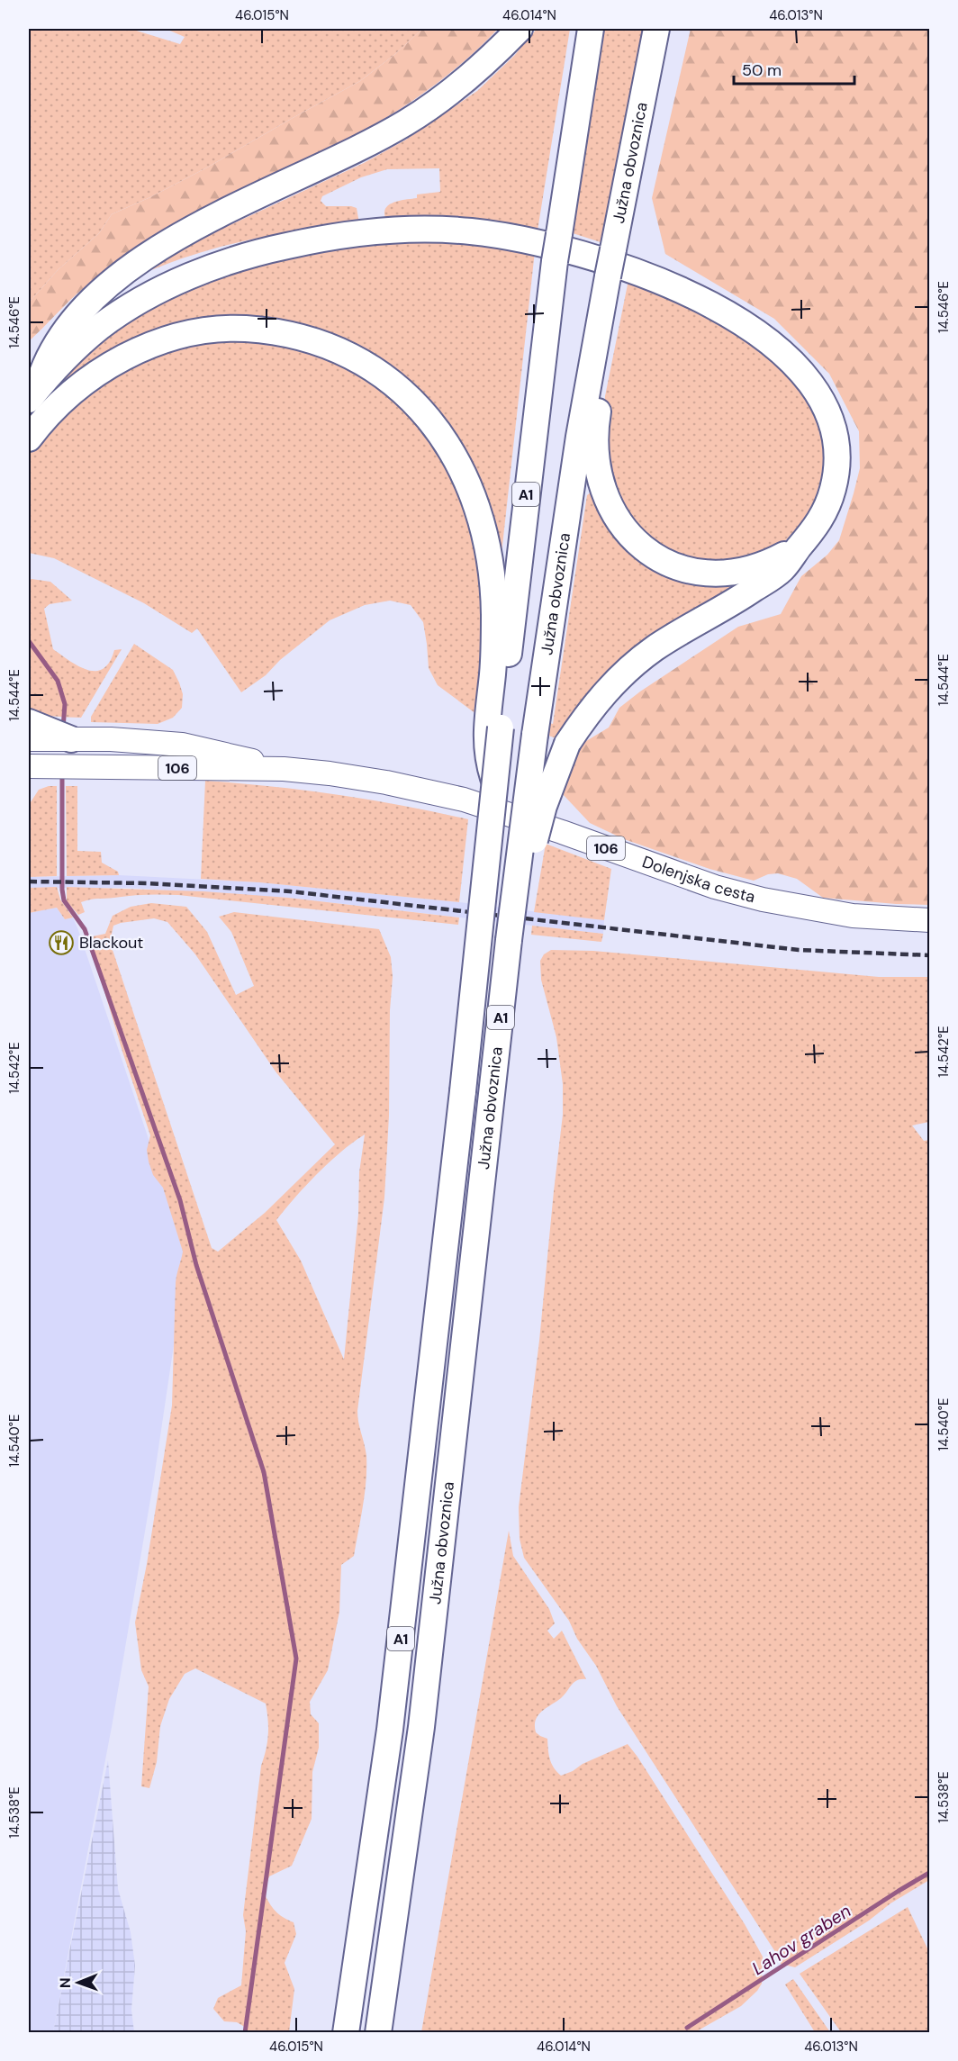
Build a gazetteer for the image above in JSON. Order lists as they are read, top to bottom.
{
  "streets": {
    "highway": ["Južna obvoznica", "A1"],
    "main road": ["106", "Dolenjska cesta"]
  },
  "water": ["Lahov graben"],
  "places": {
    "restaurant": ["Blackout"]
  },
  "scale_bar": "50 m",
  "north": "left",
  "coordinates": [
    "46.015°N",
    "46.014°N",
    "46.013°N",
    "14.546°E",
    "14.544°E",
    "14.542°E",
    "14.540°E",
    "14.538°E"
  ]
}
